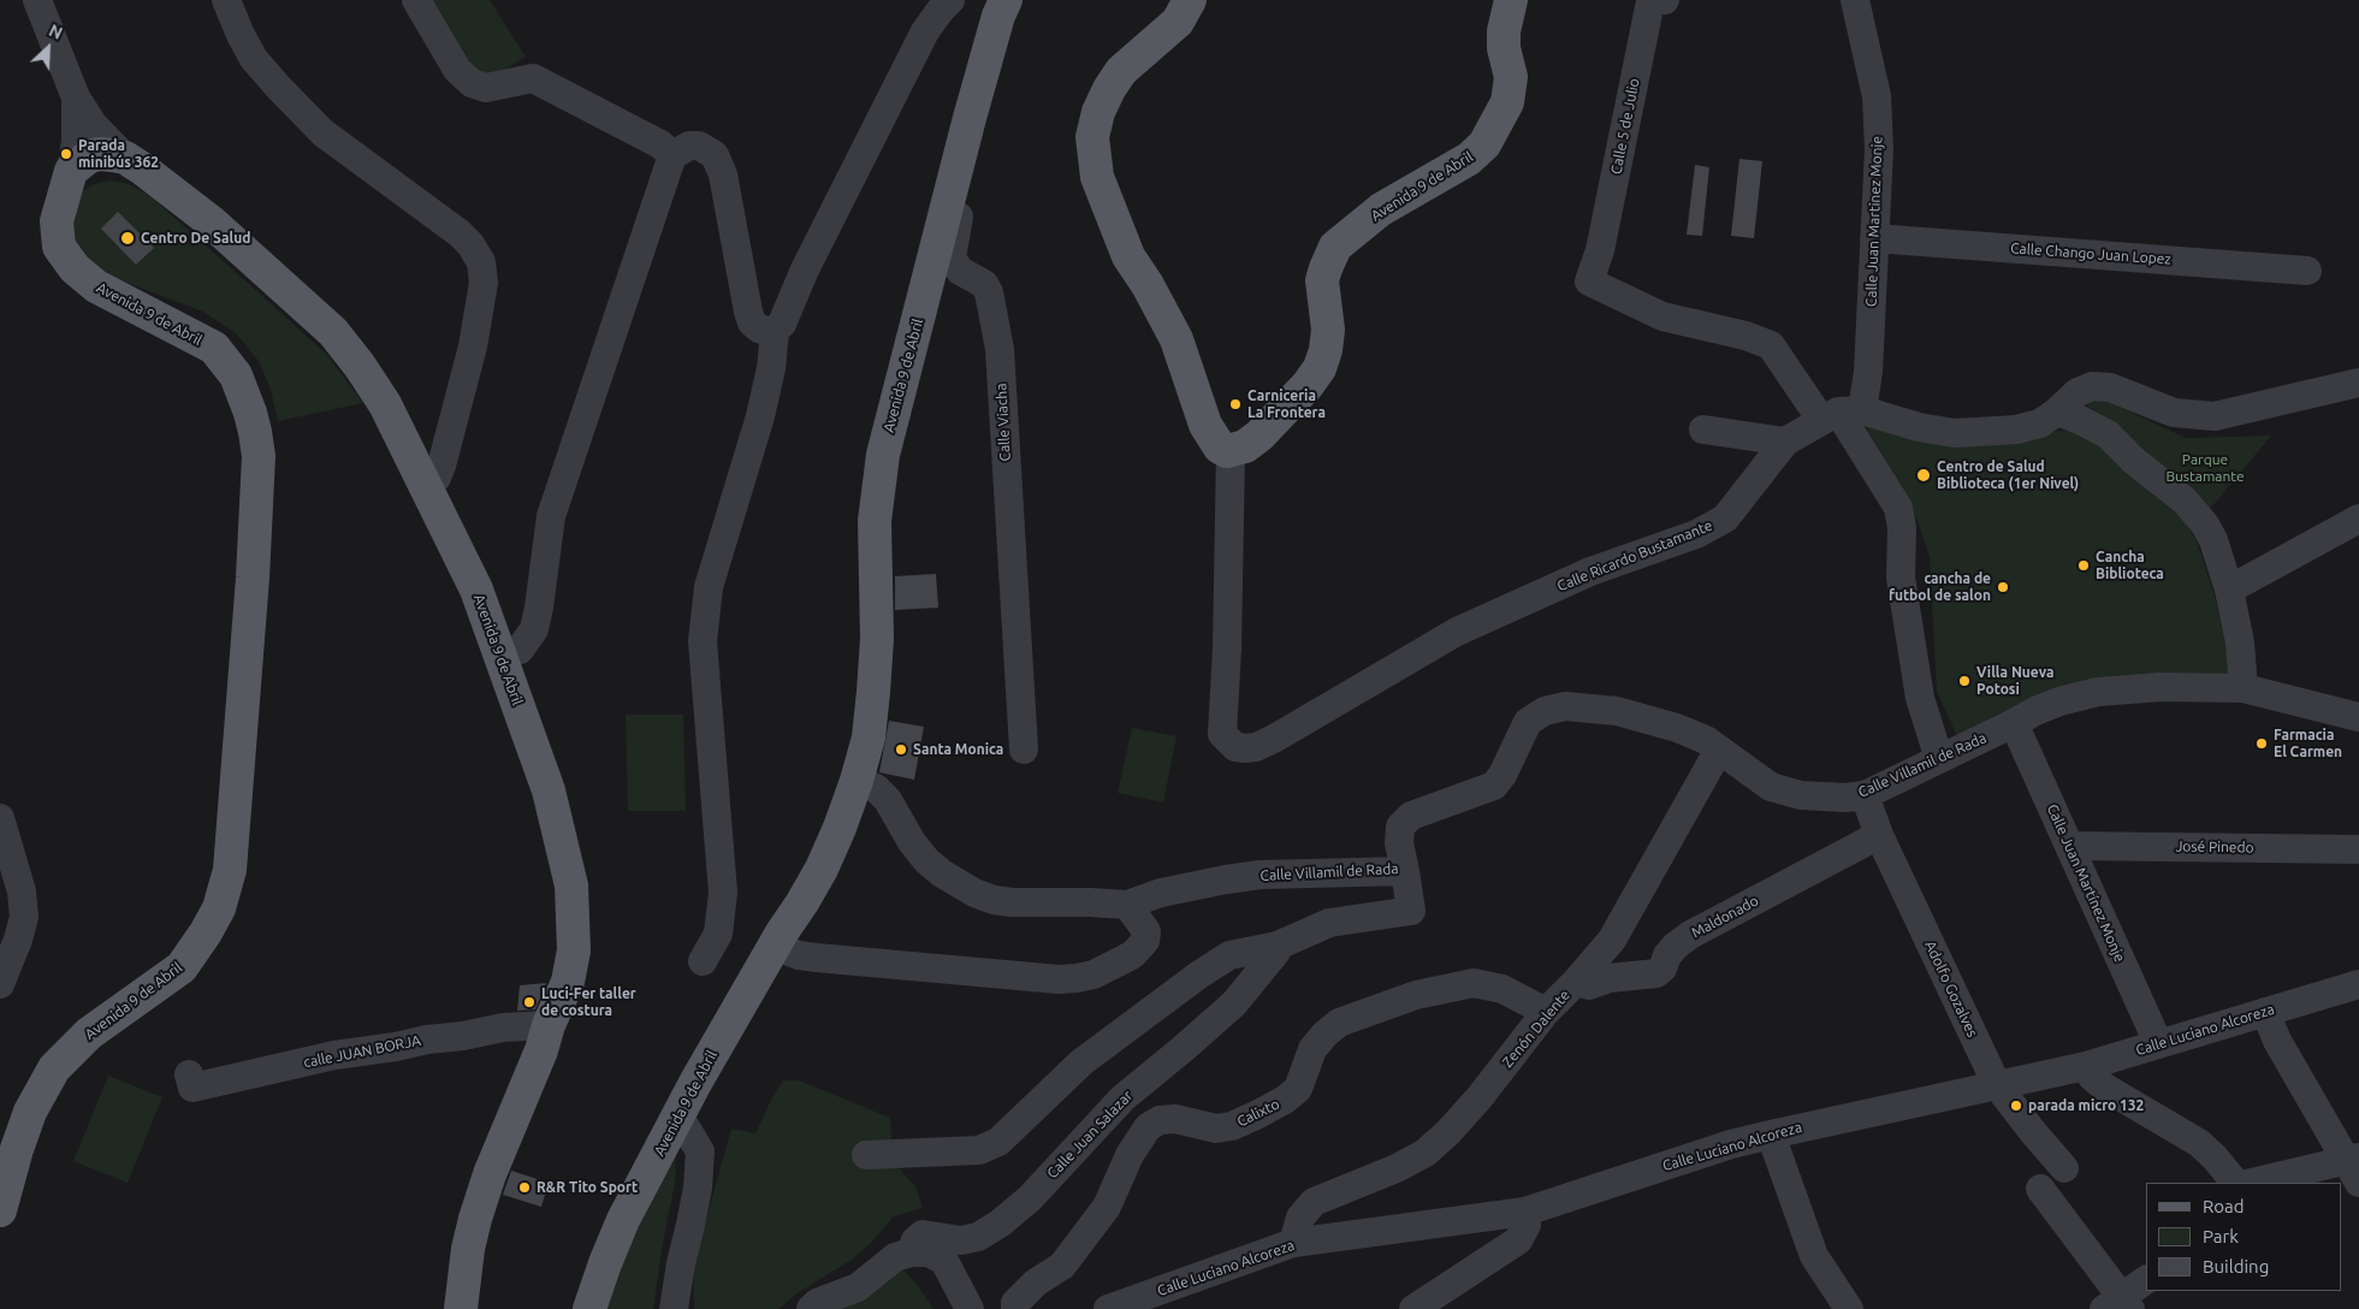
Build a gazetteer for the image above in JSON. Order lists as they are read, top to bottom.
{
  "streets": {
    "main road": ["Avenida 9 de Abril"],
    "street": [
      "Calle 5 de Julio",
      "Calle Juan Martinez Monje",
      "Calle Chango Juan Lopez",
      "Calle Viacha",
      "Calle Ricardo Bustamante",
      "Calle Villamil de Rada",
      "José Pinedo",
      "Calle Juan Martínez Monje",
      "Maldonado",
      "Adolfo Gozalves",
      "Zenón Dalente",
      "Calle Luciano Alcoreza",
      "calle JUAN BORJA",
      "Calixto",
      "Calle Juan Salazar"
    ]
  },
  "crossings": [
    ["Calle 5 de Julio", "Calle Juan Martinez Monje"],
    ["Calle 5 de Julio", "Calle Ricardo Bustamante"],
    ["Avenida 9 de Abril", "Calle Viacha"],
    ["Avenida 9 de Abril", "Calle Ricardo Bustamante"],
    ["Avenida 9 de Abril", "calle JUAN BORJA"],
    ["Calle Juan Martinez Monje", "Calle Chango Juan Lopez"],
    ["Calle Juan Martinez Monje", "Calle Ricardo Bustamante"],
    ["Calle Villamil de Rada", "Calle Juan Martínez Monje"],
    ["Calle Villamil de Rada", "Adolfo Gozalves"],
    ["Calle Villamil de Rada", "Zenón Dalente"],
    ["José Pinedo", "Calle Juan Martínez Monje"],
    ["Calle Juan Martínez Monje", "Calle Luciano Alcoreza"],
    ["Maldonado", "Adolfo Gozalves"],
    ["Maldonado", "Zenón Dalente"],
    ["Adolfo Gozalves", "Calle Luciano Alcoreza"],
    ["Zenón Dalente", "Calle Luciano Alcoreza"],
    ["Zenón Dalente", "Calixto"]
  ],
  "parks": ["Parque Bustamante"],
  "places": [
    "Parada minibús 362",
    "Centro De Salud",
    "Carniceria La Frontera",
    "Centro de Salud Biblioteca (1er Nivel)",
    "Cancha Biblioteca",
    "cancha de futbol de salon",
    "Villa Nueva Potosi",
    "Farmacia El Carmen",
    "Santa Monica",
    "Luci-Fer taller de costura",
    "parada micro 132",
    "R&R Tito Sport"
  ],
  "legend": ["Road", "Park", "Building"],
  "north": "top right"
}
